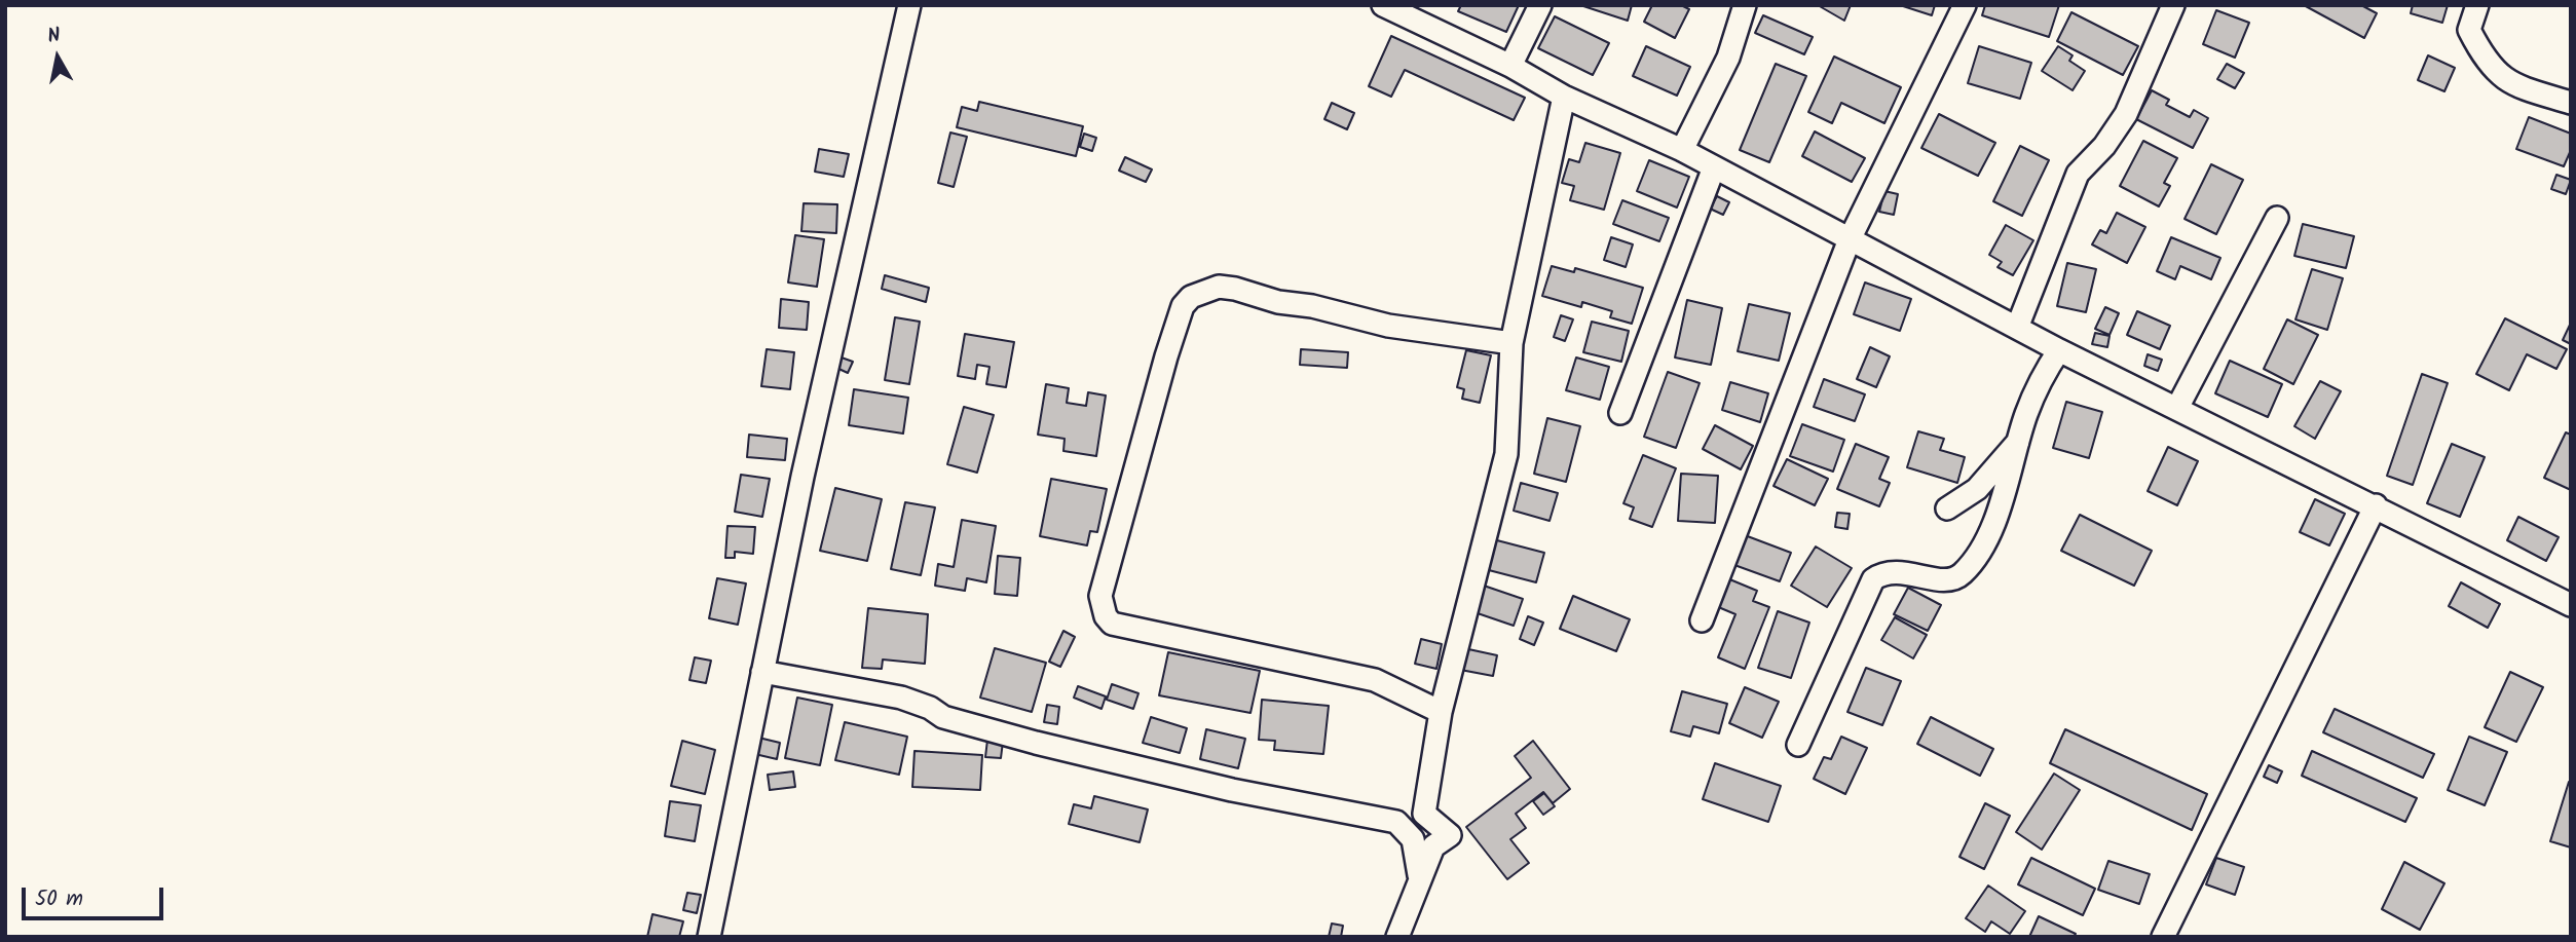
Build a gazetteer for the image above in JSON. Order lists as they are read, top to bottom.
{
  "scale_bar": "50 m",
  "north": "top"
}
